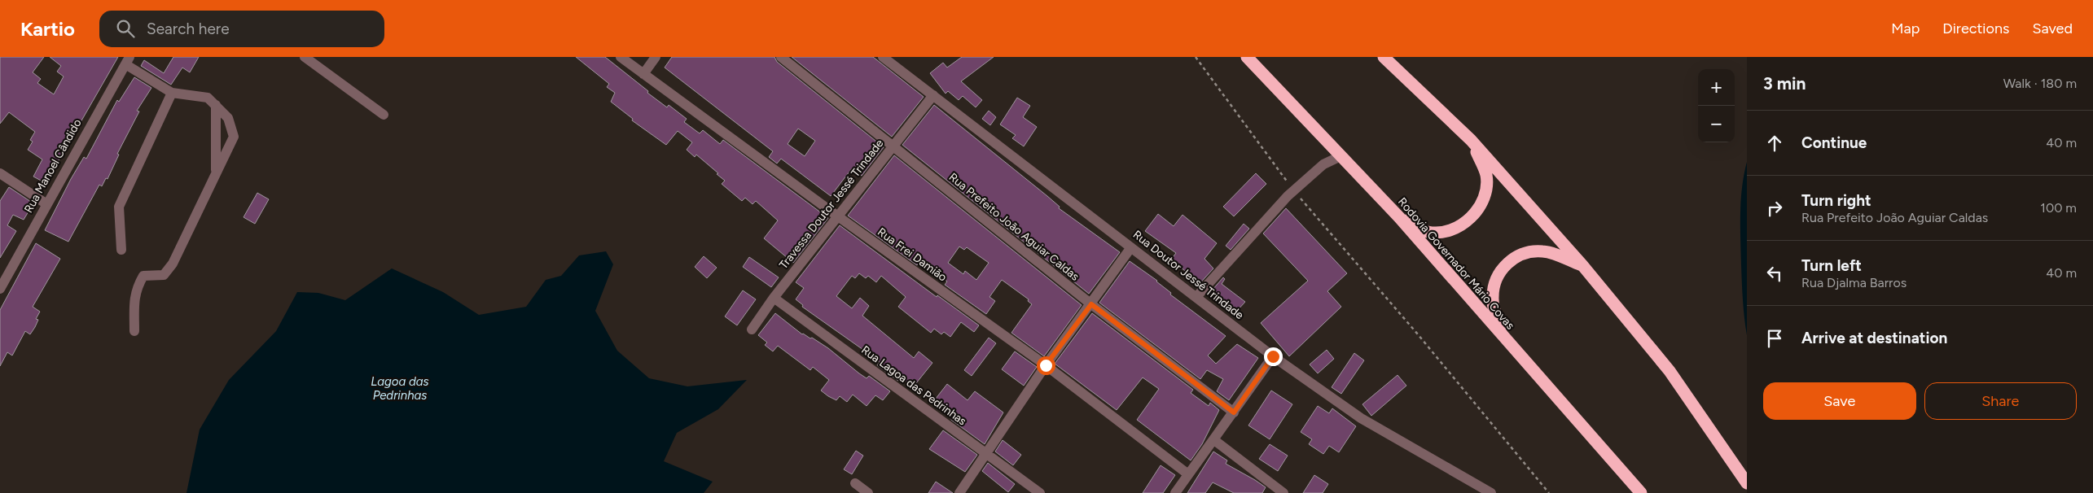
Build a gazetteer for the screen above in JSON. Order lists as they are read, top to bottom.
{
  "streets": {
    "highway": ["Rodovia Governador Mário Covas"],
    "street": [
      "Rua Manoel Cândido",
      "Travessa Doutor Jessé Trindade",
      "Rua Prefeito João Aguiar Caldas",
      "Rua Frei Damião",
      "Rua Doutor Jessé Trindade",
      "Rua Lagoa das Pedrinhas"
    ]
  },
  "crossings": [
    ["Travessa Doutor Jessé Trindade", "Rua Prefeito João Aguiar Caldas"],
    ["Travessa Doutor Jessé Trindade", "Rua Frei Damião"],
    ["Travessa Doutor Jessé Trindade", "Rua Doutor Jessé Trindade"],
    ["Travessa Doutor Jessé Trindade", "Rua Lagoa das Pedrinhas"]
  ],
  "water": ["Lagoa das Pedrinhas"],
  "page": {
    "header": "Kartio",
    "search": "Search here",
    "nav": ["Map", "Directions", "Saved"],
    "heading": ["3 min", "Walk · 180 m"],
    "map_buttons": ["+", "−"],
    "list": [
      ["Continue", "40 m"],
      ["Turn right", "Rua Prefeito João Aguiar Caldas", "100 m"],
      ["Turn left", "Rua Djalma Barros", "40 m"],
      "Arrive at destination"
    ],
    "buttons": ["Save", "Share"]
  }
}
